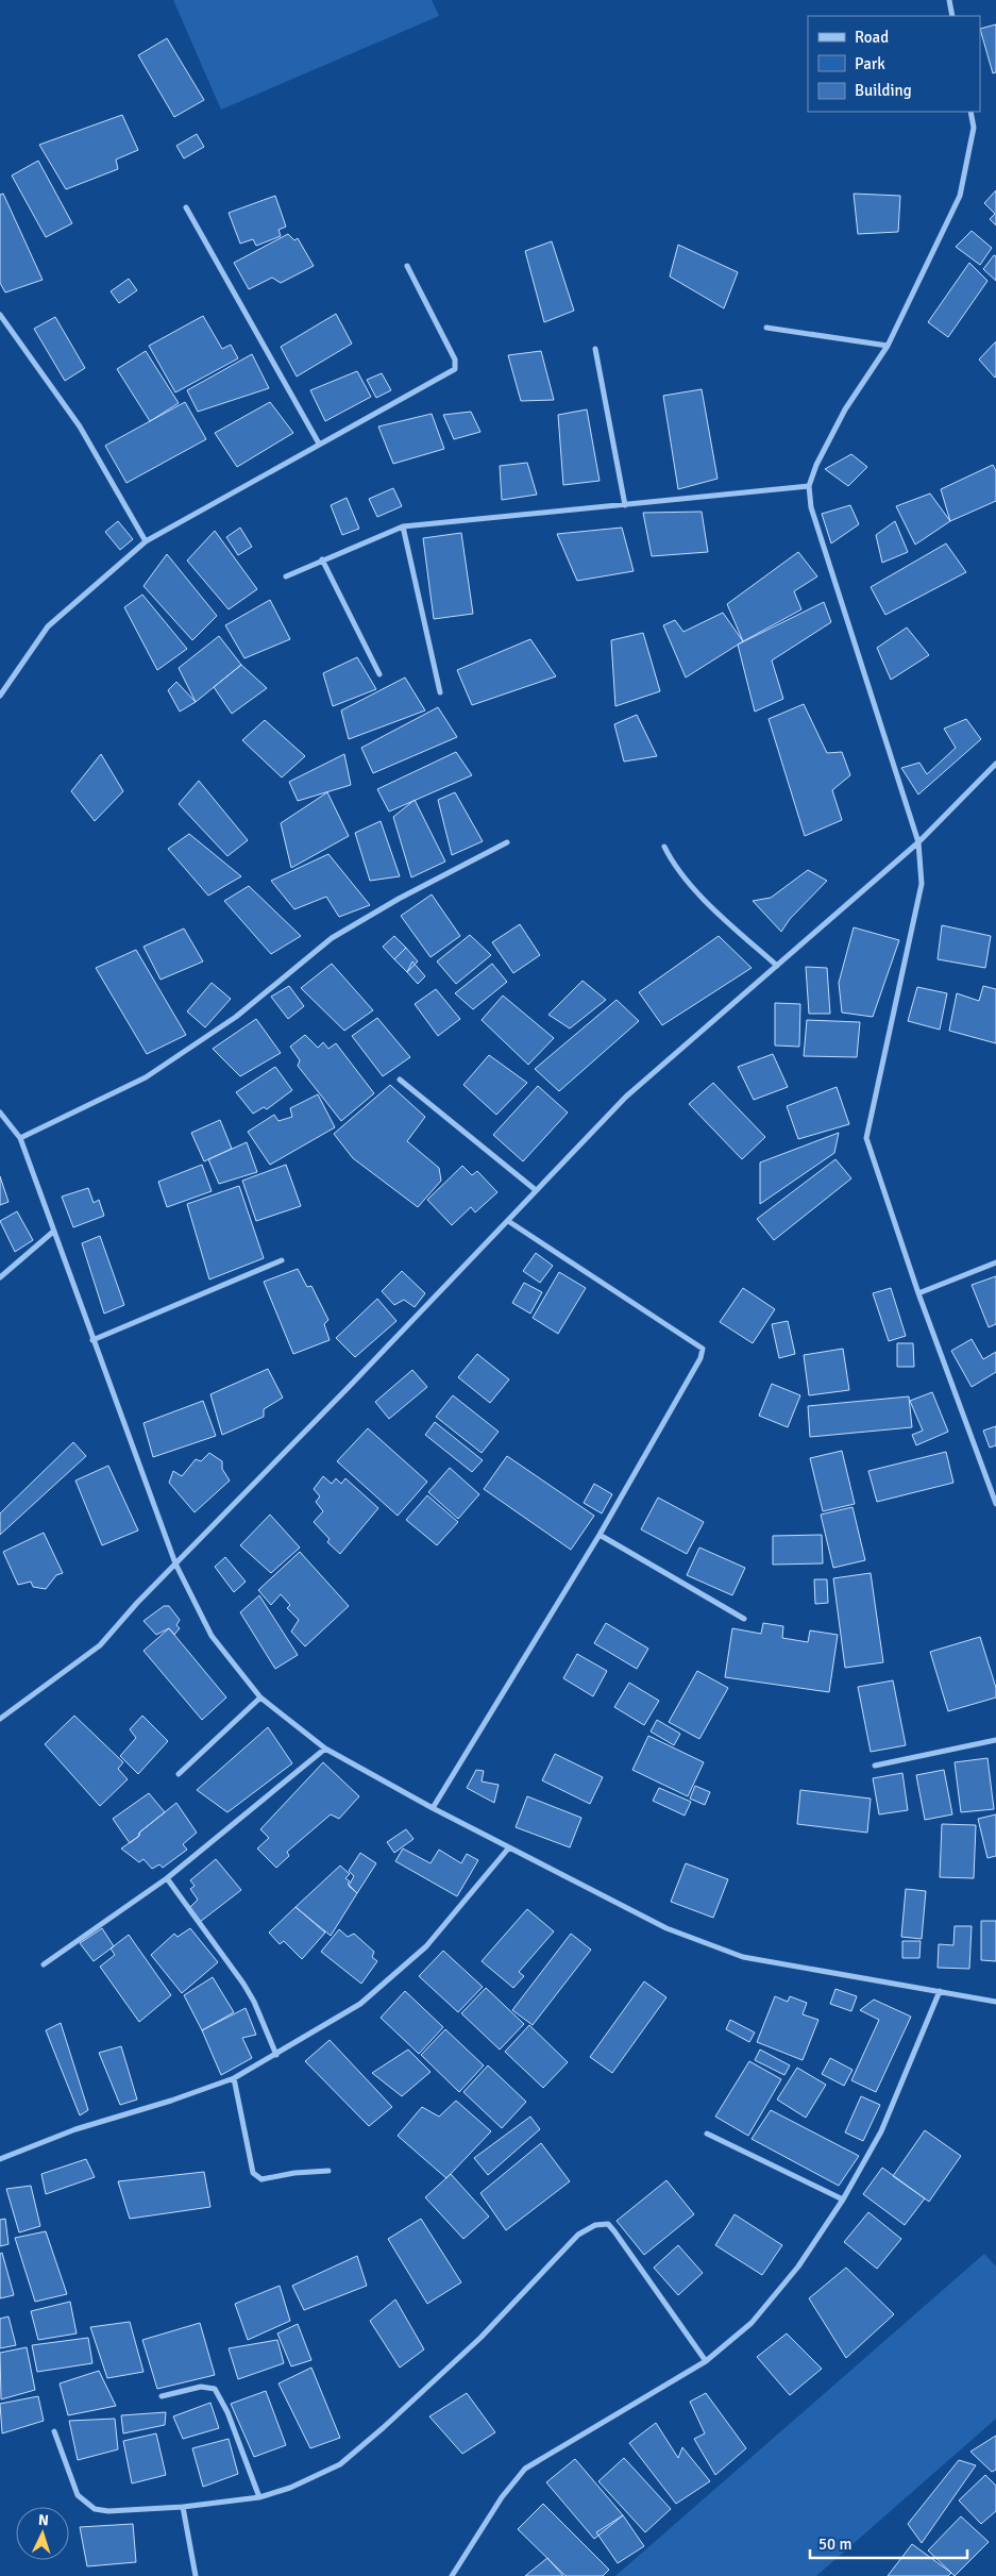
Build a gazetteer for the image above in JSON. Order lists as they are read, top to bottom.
{
  "legend": ["Road", "Park", "Building"],
  "scale_bar": "50 m",
  "north": "top"
}
